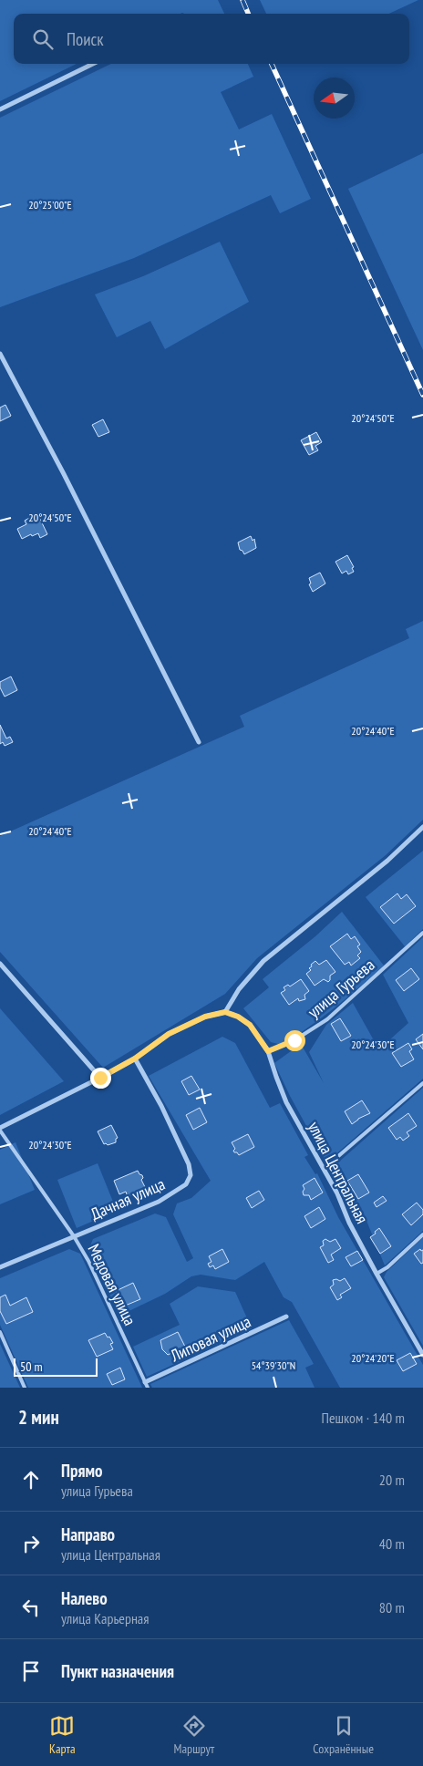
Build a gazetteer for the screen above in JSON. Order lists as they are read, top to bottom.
{
  "streets": {
    "street": ["улица Центральная", "Дачная улица", "Липовая улица"],
    "lane": ["улица Гурьева", "Медовая улица"]
  },
  "crossings": [
    ["улица Гурьева", "улица Центральная"],
    ["Дачная улица", "Медовая улица"],
    ["Медовая улица", "Липовая улица"]
  ],
  "scale_bar": "50 m",
  "north": "left",
  "page": {
    "search": "Поиск",
    "scale": "50 m",
    "heading": ["2 мин", "Пешком · 140 m"],
    "list": [
      ["Прямо", "улица Гурьева", "20 m"],
      ["Направо", "улица Центральная", "40 m"],
      ["Налево", "улица Карьерная", "80 m"],
      "Пункт назначения"
    ],
    "nav": ["Карта", "Маршрут", "Сохранённые"]
  },
  "coordinates": [
    "20°25'00\"E",
    "20°24'50\"E",
    "20°24'40\"E",
    "20°24'30\"E",
    "20°24'20\"E",
    "54°39'30\"N"
  ]
}
